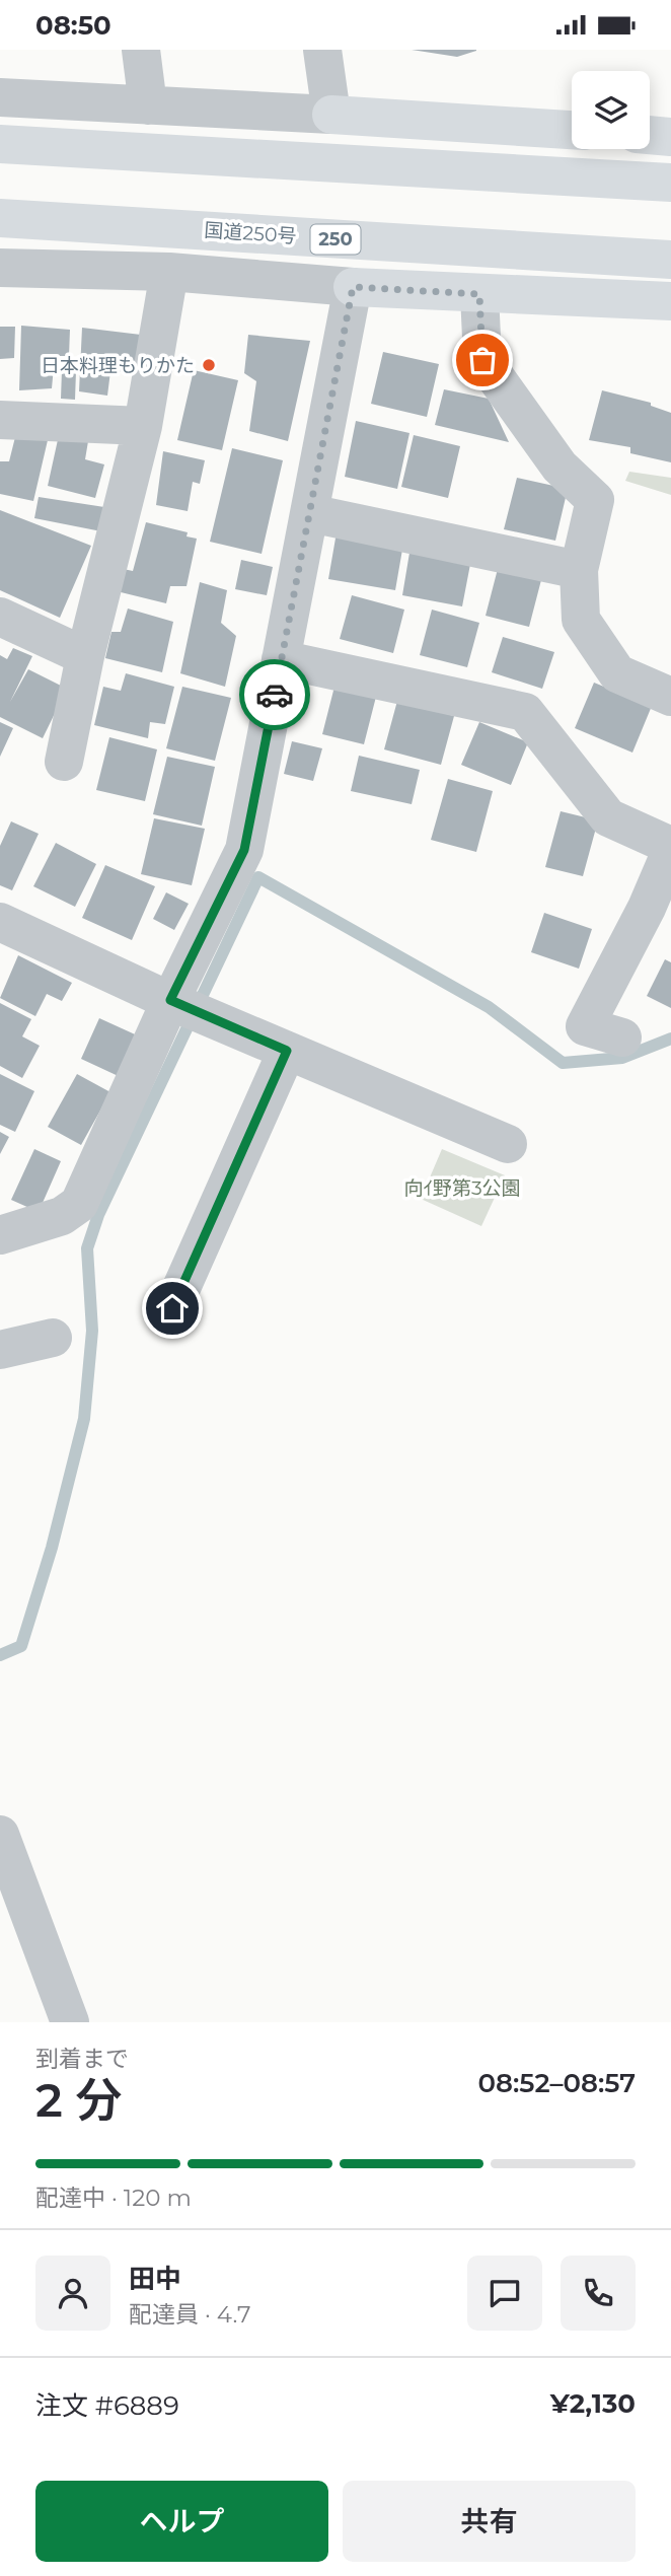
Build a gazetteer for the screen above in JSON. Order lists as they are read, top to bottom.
{
  "streets": {
    "highway": ["国道250号", "250"]
  },
  "parks": ["向ｲ野第3公園"],
  "places": ["日本料理もりかた"],
  "page": {
    "status": "08:50",
    "heading": ["2 分", "到着まで", "08:52–08:57"],
    "panel": [
      "田中",
      "配達員 · 4.7",
      "注文 #6889",
      "¥2,130"
    ],
    "bar": "配達中 · 120 m",
    "buttons": ["ヘルプ", "共有"]
  }
}
